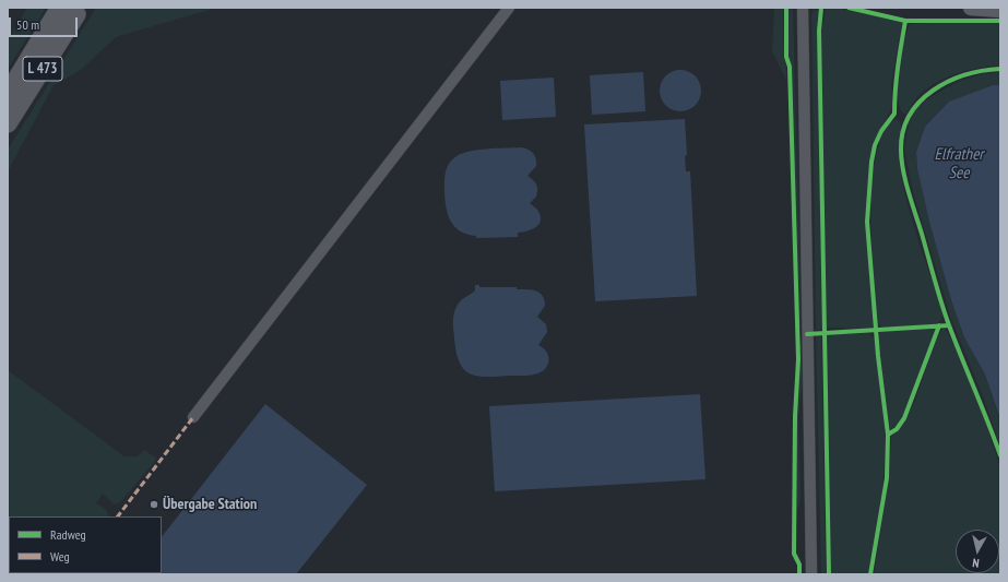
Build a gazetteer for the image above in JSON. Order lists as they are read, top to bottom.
{
  "streets": {
    "highway": ["L 473"]
  },
  "water": ["Elfrather See"],
  "places": ["Übergabe Station"],
  "legend": ["Radweg", "Weg"],
  "scale_bar": "50 m",
  "north": "bottom"
}
